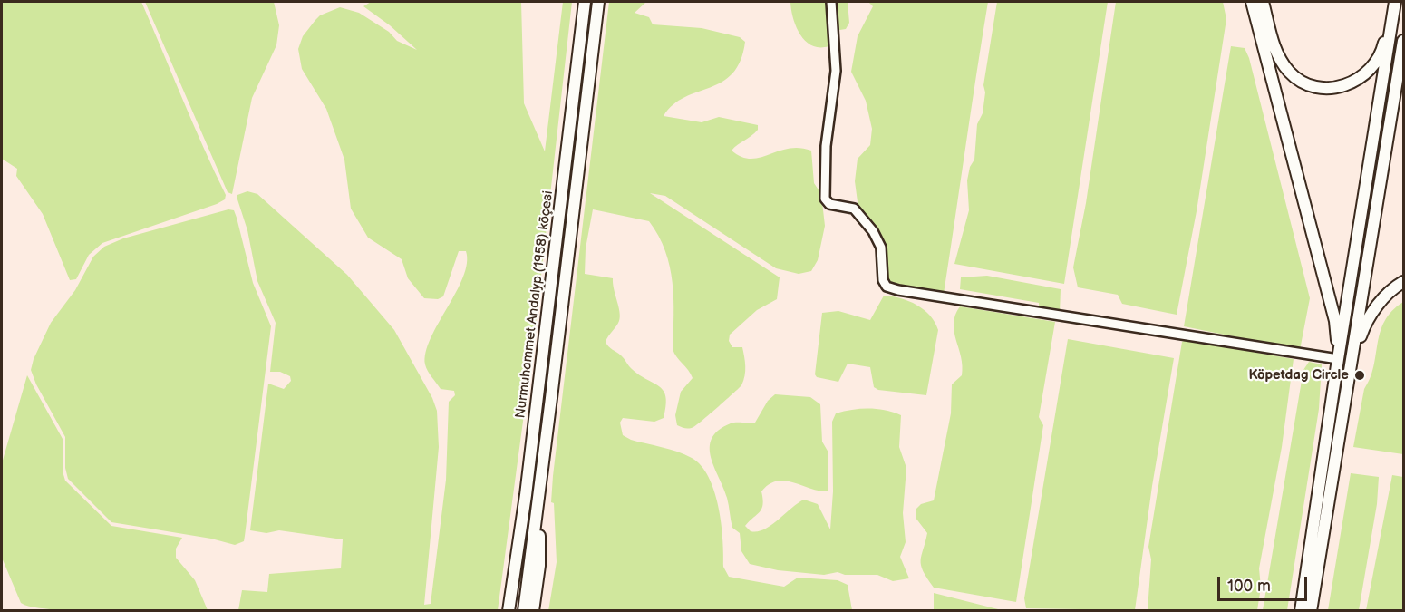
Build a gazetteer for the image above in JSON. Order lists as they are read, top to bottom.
{
  "streets": {
    "main road": ["Nurmuhammet Andalyp (1958) köçesi"]
  },
  "places": ["Köpetdag Circle"],
  "scale_bar": "100 m"
}
